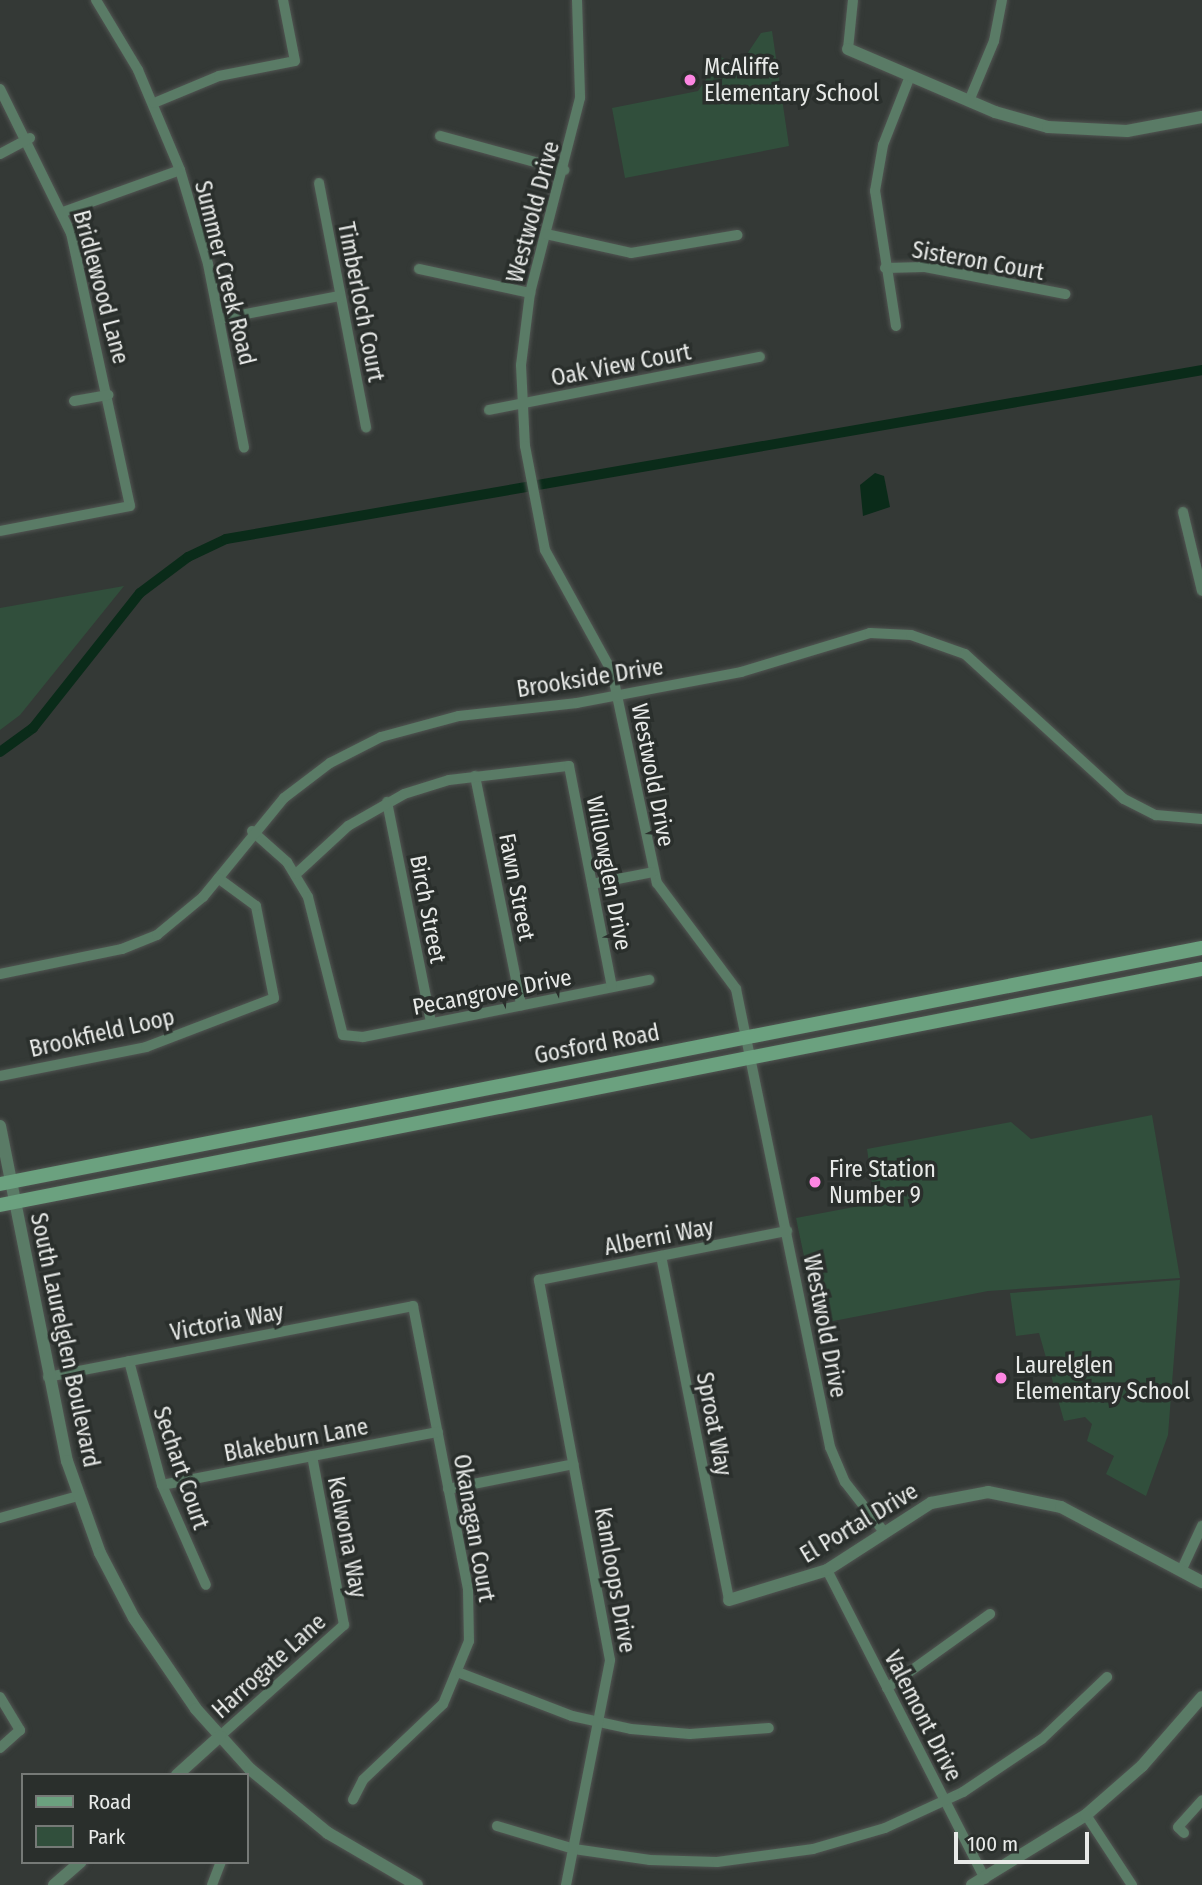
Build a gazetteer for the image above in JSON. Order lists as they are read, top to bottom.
{
  "streets": {
    "main road": ["Gosford Road"],
    "street": [
      "Westwold Drive",
      "Sisteron Court",
      "Summer Creek Road",
      "Bridlewood Lane",
      "Timberloch Court",
      "Oak View Court",
      "Brookside Drive",
      "Willowglen Drive",
      "Fawn Street",
      "Birch Street",
      "Pecangrove Drive",
      "Brookfield Loop",
      "Alberni Way",
      "Victoria Way",
      "South Laurelglen Boulevard",
      "Sproat Way",
      "Blakeburn Lane",
      "Sechart Court",
      "El Portal Drive",
      "Okanagan Court",
      "Kelwona Way",
      "Kamloops Drive",
      "Harrogate Lane",
      "Valemont Drive"
    ]
  },
  "crossings": [
    ["Westwold Drive", "Oak View Court"],
    ["Westwold Drive", "Brookside Drive"],
    ["Westwold Drive", "Gosford Road"],
    ["Westwold Drive", "Alberni Way"],
    ["Westwold Drive", "El Portal Drive"],
    ["Brookside Drive", "Brookfield Loop"],
    ["Willowglen Drive", "Fawn Street"],
    ["Willowglen Drive", "Pecangrove Drive"],
    ["Fawn Street", "Pecangrove Drive"],
    ["Birch Street", "Pecangrove Drive"],
    ["Gosford Road", "South Laurelglen Boulevard"],
    ["Alberni Way", "Sproat Way"],
    ["Alberni Way", "Kamloops Drive"],
    ["Victoria Way", "South Laurelglen Boulevard"],
    ["Victoria Way", "Sechart Court"],
    ["Victoria Way", "Okanagan Court"],
    ["South Laurelglen Boulevard", "Harrogate Lane"],
    ["Sproat Way", "El Portal Drive"],
    ["Blakeburn Lane", "Sechart Court"],
    ["Blakeburn Lane", "Okanagan Court"],
    ["Blakeburn Lane", "Kelwona Way"],
    ["El Portal Drive", "Valemont Drive"],
    ["Kelwona Way", "Harrogate Lane"]
  ],
  "places": ["McAliffe Elementary School", "Fire Station Number 9", "Laurelglen Elementary School"],
  "legend": ["Road", "Park"],
  "scale_bar": "100 m"
}
